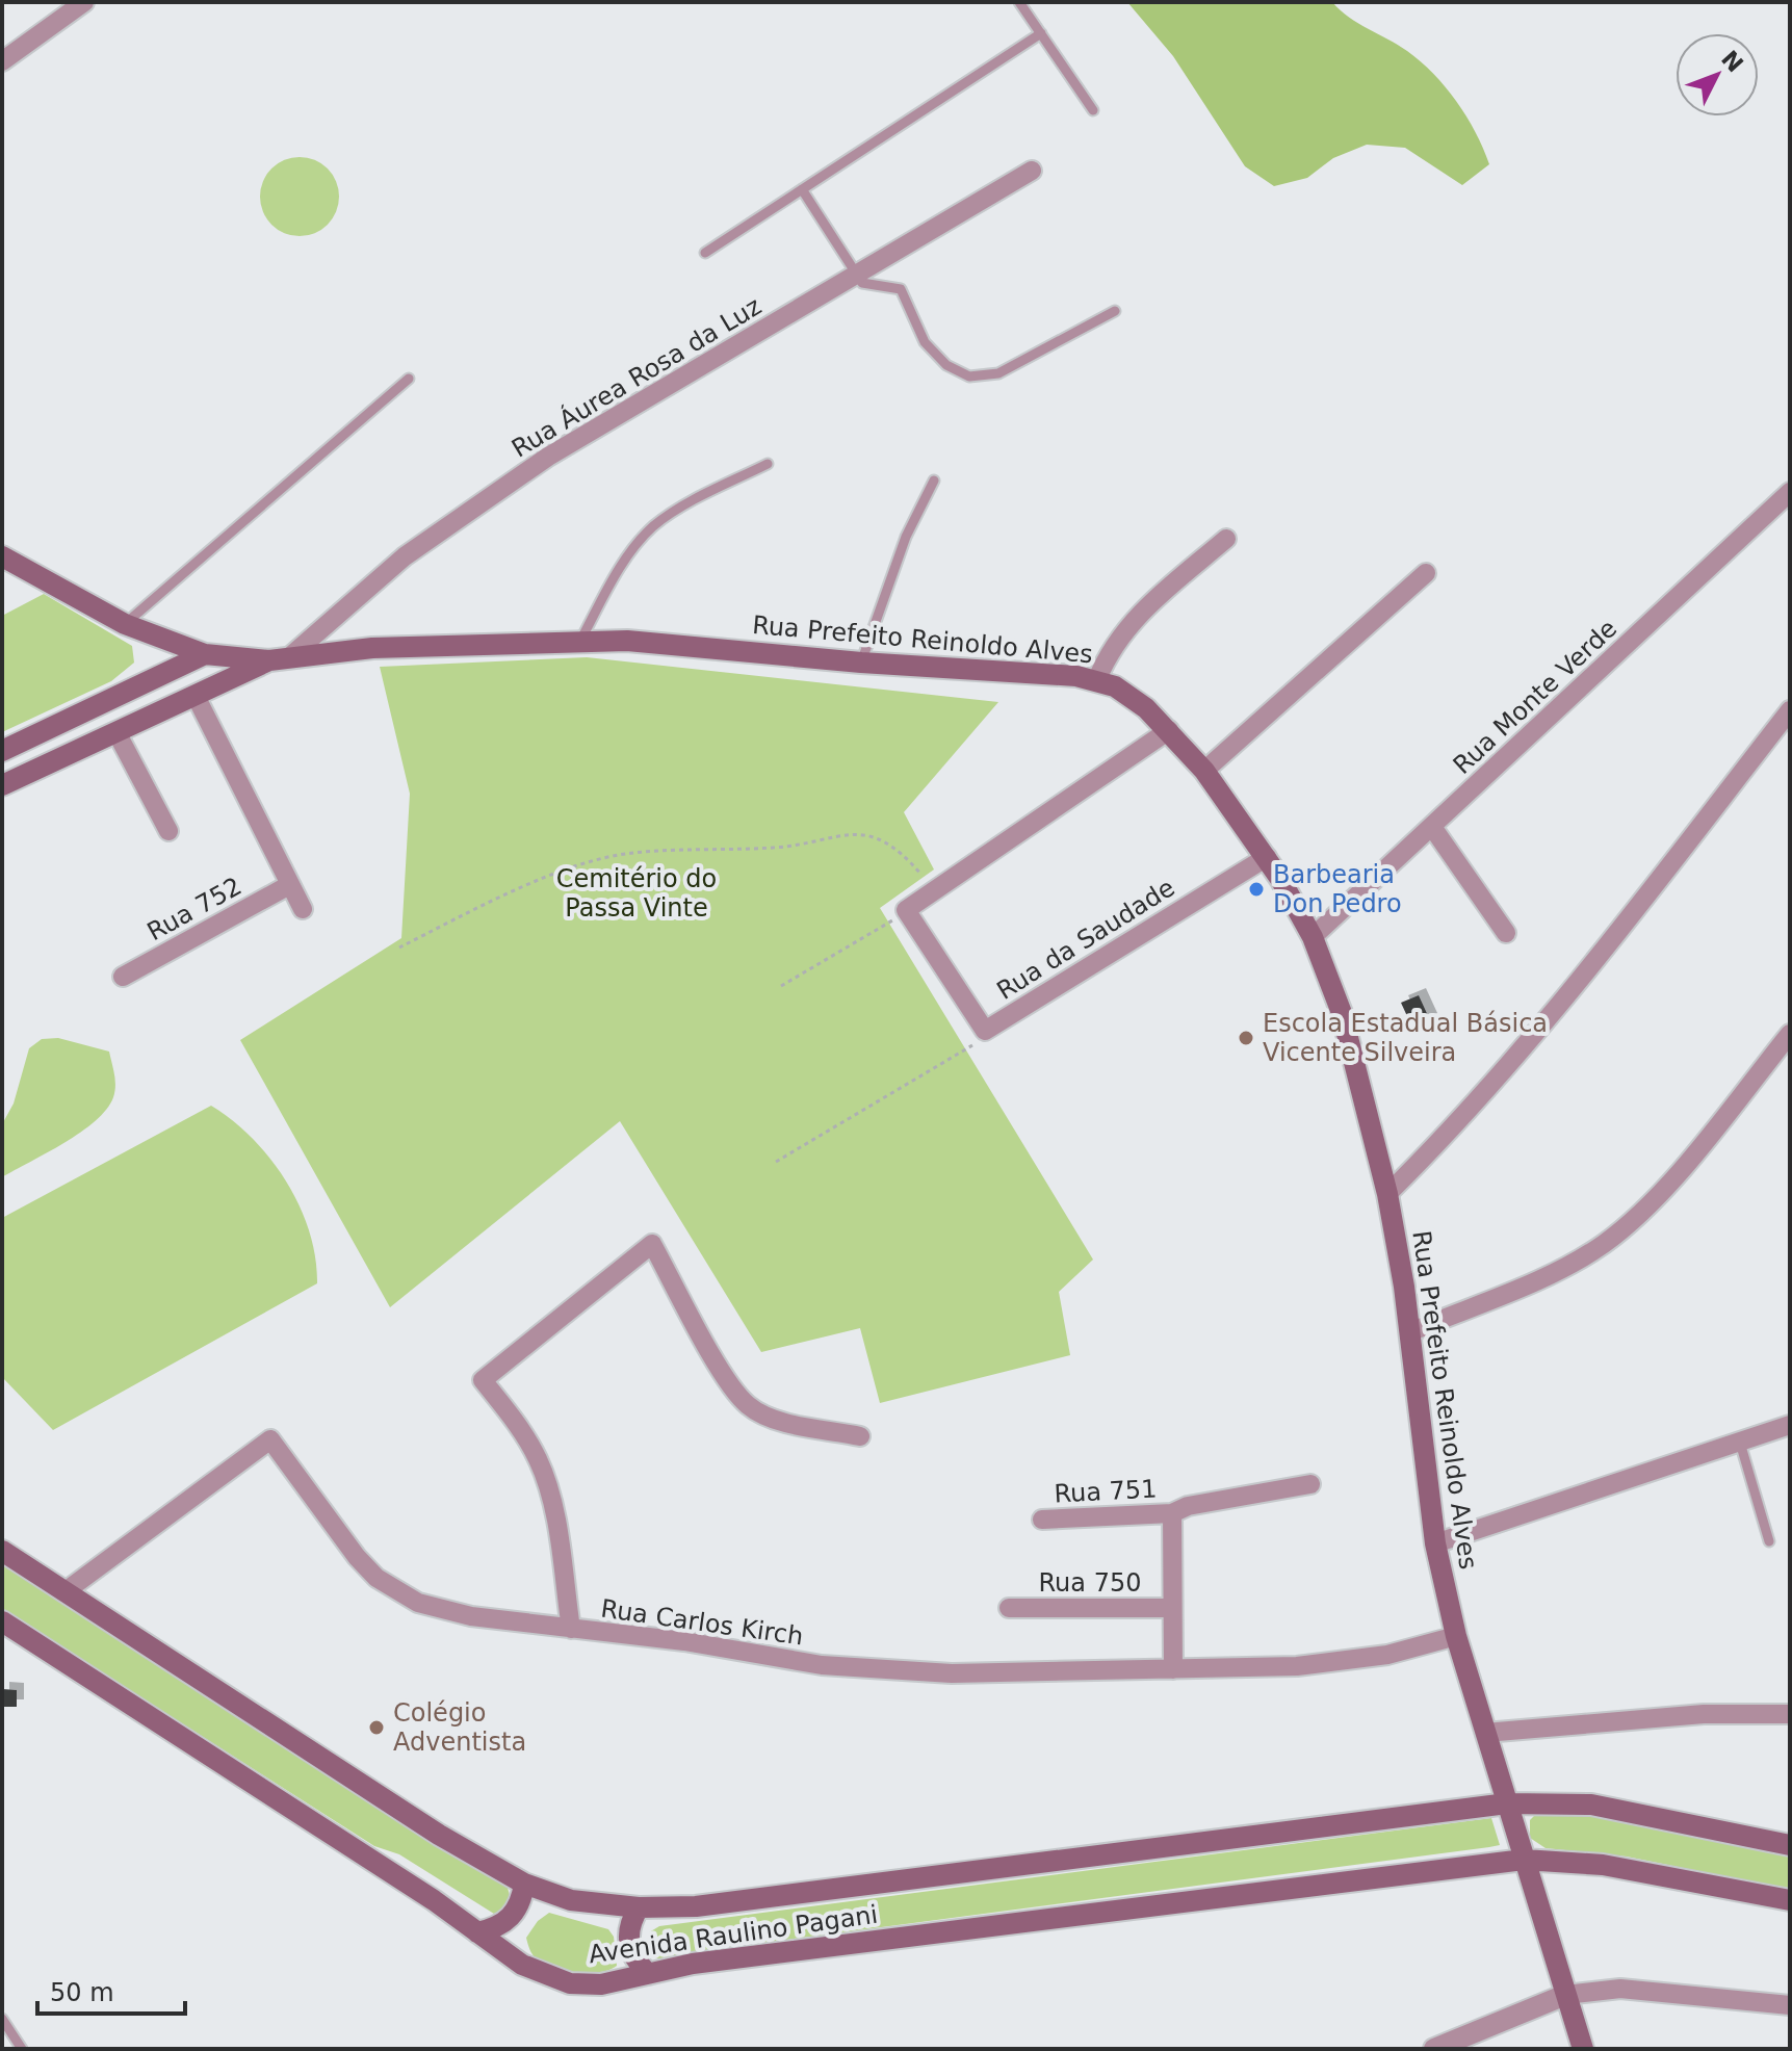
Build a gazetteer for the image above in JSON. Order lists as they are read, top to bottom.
{
  "streets": {
    "main road": ["Rua Prefeito Reinoldo Alves", "Avenida Raulino Pagani"],
    "street": [
      "Rua Áurea Rosa da Luz",
      "Rua Monte Verde",
      "Rua 752",
      "Rua da Saudade",
      "Rua 751",
      "Rua 750",
      "Rua Carlos Kirch"
    ]
  },
  "crossings": [
    ["Rua Áurea Rosa da Luz", "Rua Prefeito Reinoldo Alves"],
    ["Rua Prefeito Reinoldo Alves", "Rua Monte Verde"],
    ["Rua Prefeito Reinoldo Alves", "Rua da Saudade"],
    ["Rua Prefeito Reinoldo Alves", "Rua Carlos Kirch"],
    ["Rua Prefeito Reinoldo Alves", "Avenida Raulino Pagani"],
    ["Rua Carlos Kirch", "Avenida Raulino Pagani"]
  ],
  "parks": ["Cemitério do Passa Vinte"],
  "places": ["Barbearia Don Pedro", "Escola Estadual Básica Vicente Silveira", "Colégio Adventista"],
  "scale_bar": "50 m",
  "north": "top right"
}
